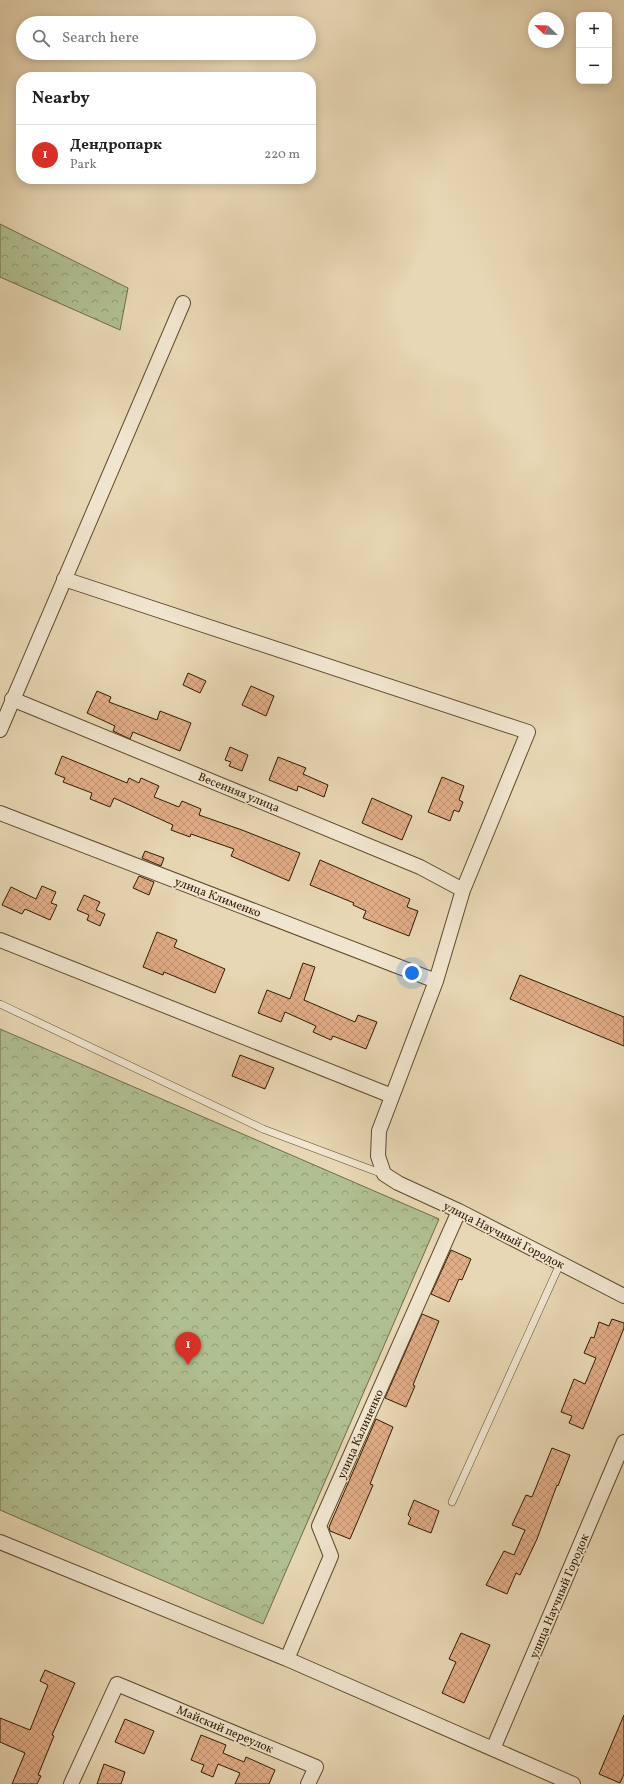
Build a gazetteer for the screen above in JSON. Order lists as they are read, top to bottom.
{
  "streets": {
    "street": [
      "Весенняя улица",
      "улица Клименко",
      "улица Научный Городок",
      "улица Калиненко",
      "Майский переулок"
    ]
  },
  "crossings": [
    ["улица Научный Городок", "улица Калиненко"]
  ],
  "north": "top left",
  "page": {
    "map_buttons": ["+", "−"],
    "search": "Search here",
    "heading": "Nearby",
    "list": [
      {
        "mark": "1",
        "name": "Дендропарк",
        "note": "Park",
        "value": "220 m"
      }
    ],
    "pins": "1"
  }
}
